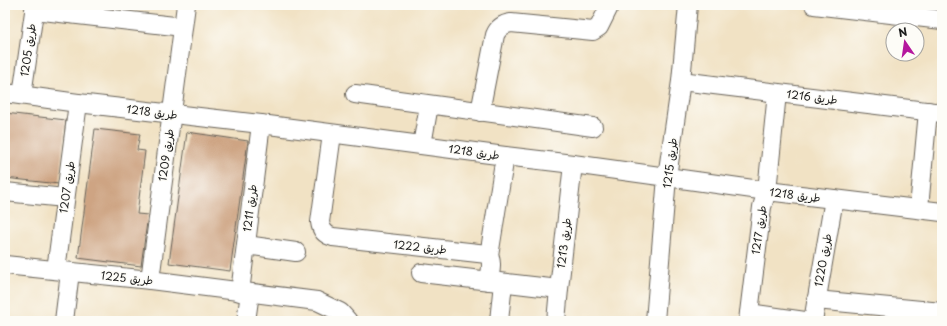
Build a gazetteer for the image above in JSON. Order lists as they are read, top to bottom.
{
  "streets": {
    "street": [
      "طريق 1205",
      "طريق 1216",
      "طريق 1218",
      "طريق 1209",
      "طريق 1215",
      "طريق 1207",
      "طريق 1211",
      "طريق 1217",
      "طريق 1213",
      "طريق 1222",
      "طريق 1220",
      "طريق 1225"
    ]
  },
  "crossings": [
    ["طريق 1205", "طريق 1218"],
    ["طريق 1216", "طريق 1215"],
    ["طريق 1216", "طريق 1217"],
    ["طريق 1218", "طريق 1209"],
    ["طريق 1218", "طريق 1215"],
    ["طريق 1218", "طريق 1207"],
    ["طريق 1218", "طريق 1211"],
    ["طريق 1218", "طريق 1217"],
    ["طريق 1218", "طريق 1213"],
    ["طريق 1218", "طريق 1222"],
    ["طريق 1218", "طريق 1220"],
    ["طريق 1209", "طريق 1225"],
    ["طريق 1207", "طريق 1225"],
    ["طريق 1211", "طريق 1225"]
  ],
  "north": "top"
}
